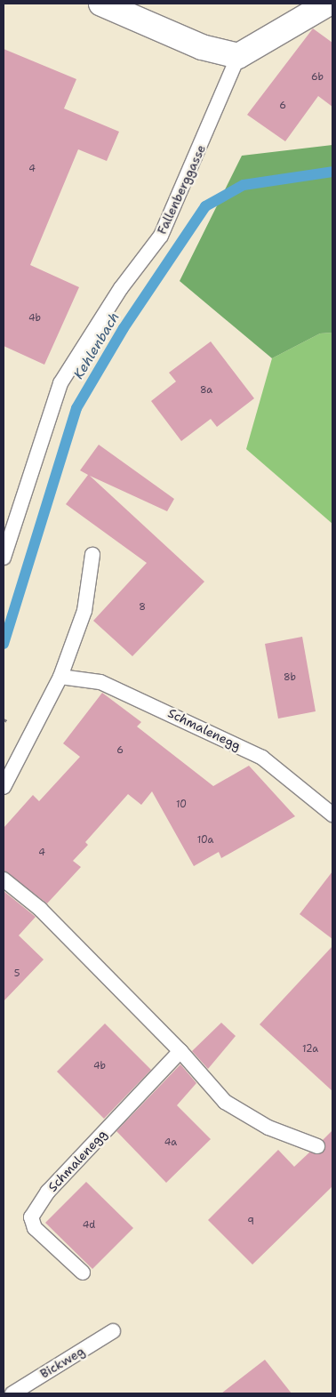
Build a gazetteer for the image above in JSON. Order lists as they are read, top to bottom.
{
  "streets": {
    "lane": ["Fallenberggasse", "Schmalenegg", "Bickweg"]
  },
  "water": ["Kehlenbach"],
  "house_numbers": [
    "6b",
    "6",
    "4",
    "4b",
    "8a",
    "8",
    "8b",
    "6",
    "10",
    "10a",
    "4",
    "5",
    "12a",
    "4b",
    "4a",
    "9",
    "4d"
  ]
}
